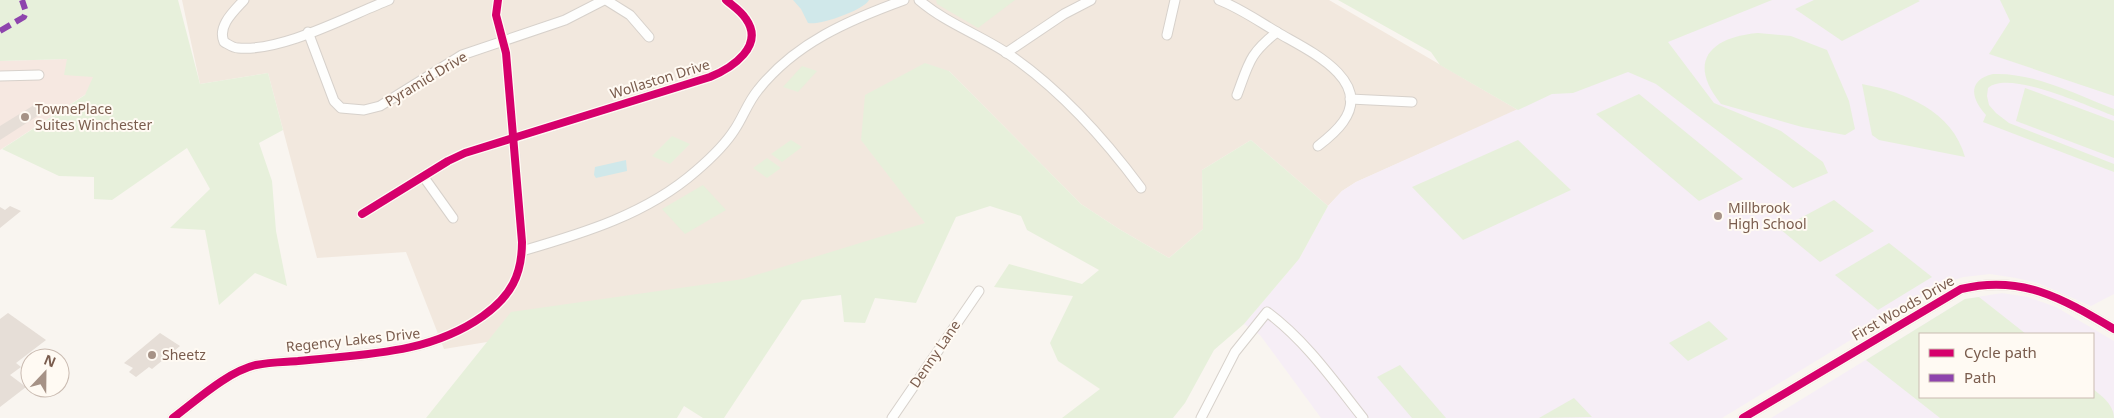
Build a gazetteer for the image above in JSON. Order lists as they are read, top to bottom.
{
  "streets": {
    "street": [
      "Pyramid Drive",
      "Wollaston Drive",
      "First Woods Drive",
      "Regency Lakes Drive",
      "Denny Lane"
    ]
  },
  "crossings": [
    ["Pyramid Drive", "Regency Lakes Drive"],
    ["Wollaston Drive", "Regency Lakes Drive"]
  ],
  "places": ["TownePlace Suites Winchester", "Millbrook High School", "Sheetz"],
  "legend": ["Cycle path", "Path"],
  "north": "top"
}
